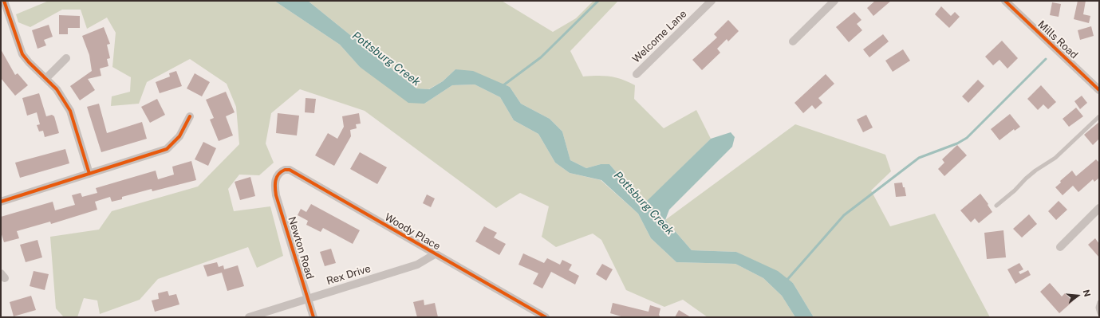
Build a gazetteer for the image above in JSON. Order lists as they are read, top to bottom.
{
  "streets": {
    "street": [
      "Welcome Lane",
      "Mills Road",
      "Woody Place",
      "Newton Road",
      "Rex Drive"
    ]
  },
  "crossings": [
    ["Woody Place", "Newton Road"],
    ["Woody Place", "Rex Drive"],
    ["Newton Road", "Rex Drive"]
  ],
  "water": ["Pottsburg Creek"],
  "north": "right"
}
